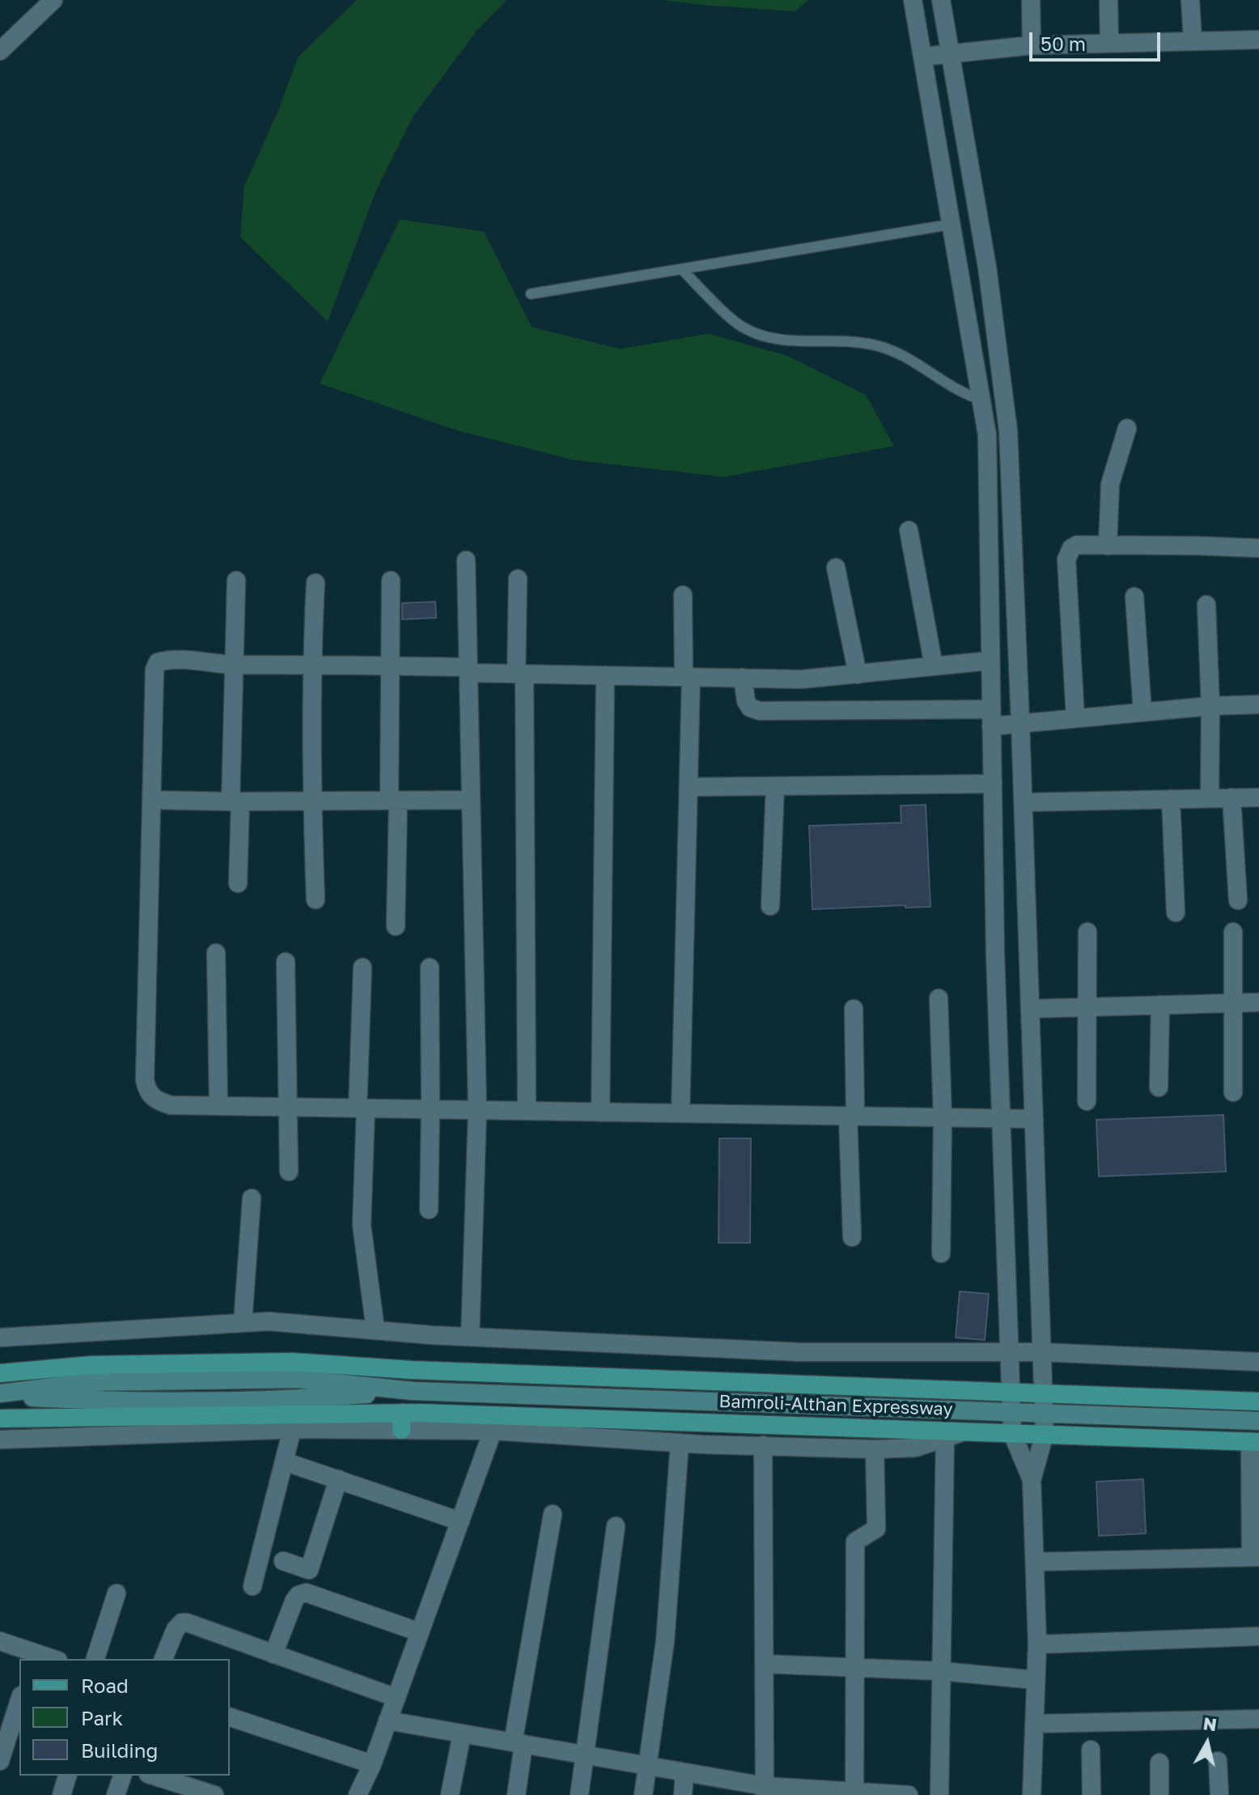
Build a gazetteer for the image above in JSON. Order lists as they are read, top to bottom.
{
  "streets": {
    "main road": ["Bamroli-Althan Expressway"]
  },
  "legend": ["Road", "Park", "Building"],
  "scale_bar": "50 m",
  "north": "top"
}
